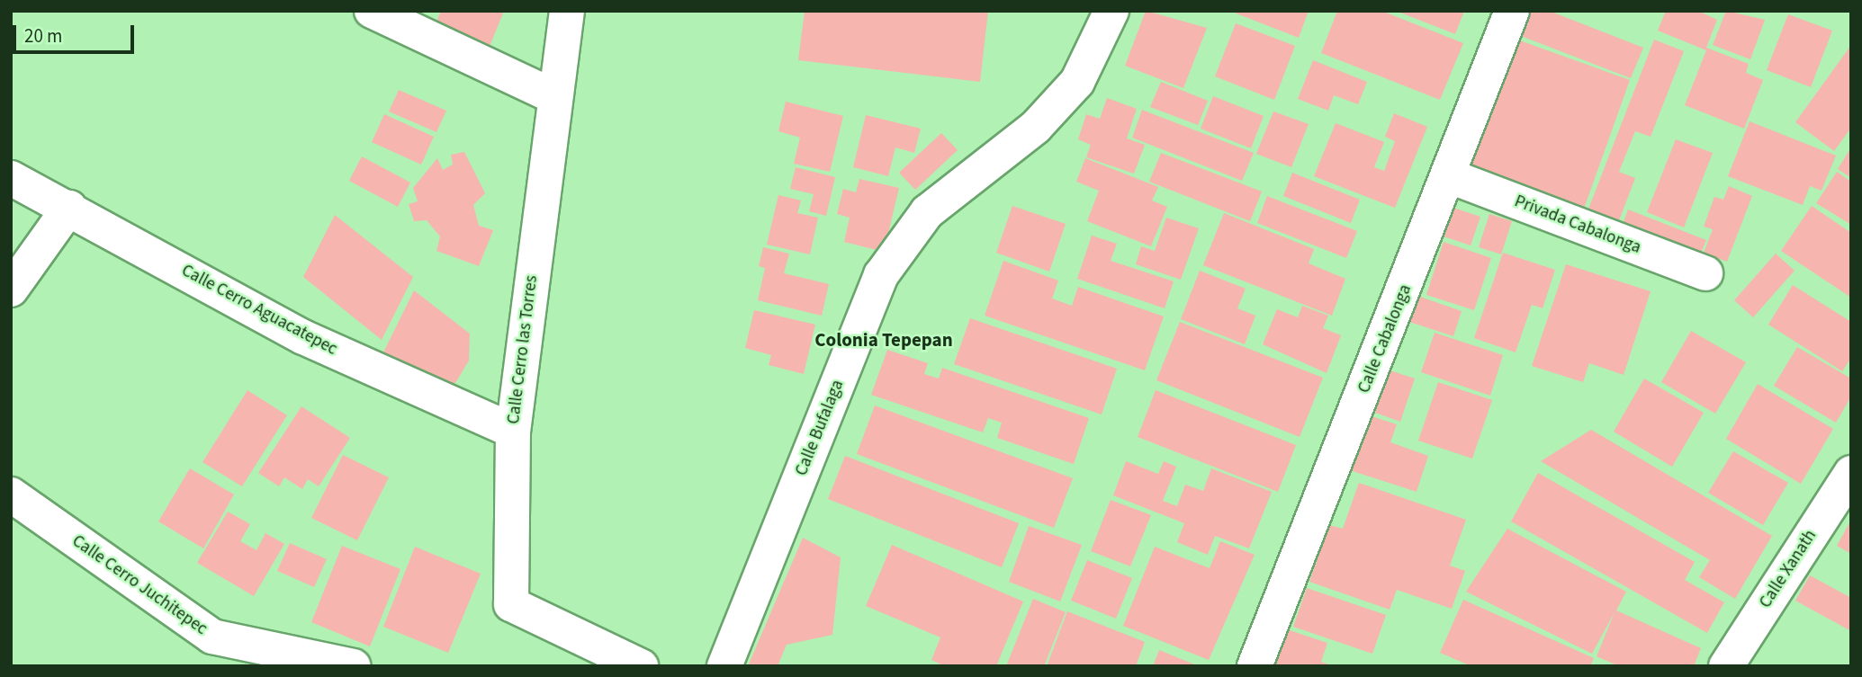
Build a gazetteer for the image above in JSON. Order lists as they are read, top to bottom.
{
  "streets": {
    "street": [
      "Privada Cabalonga",
      "Calle Cerro Aguacatepec",
      "Calle Cabalonga",
      "Calle Cerro las Torres",
      "Calle Bufalaga",
      "Calle Xanath",
      "Calle Cerro Juchitepec"
    ]
  },
  "crossings": [
    ["Privada Cabalonga", "Calle Cabalonga"],
    ["Calle Cerro Aguacatepec", "Calle Cerro las Torres"]
  ],
  "districts": ["Colonia Tepepan"],
  "scale_bar": "20 m"
}
